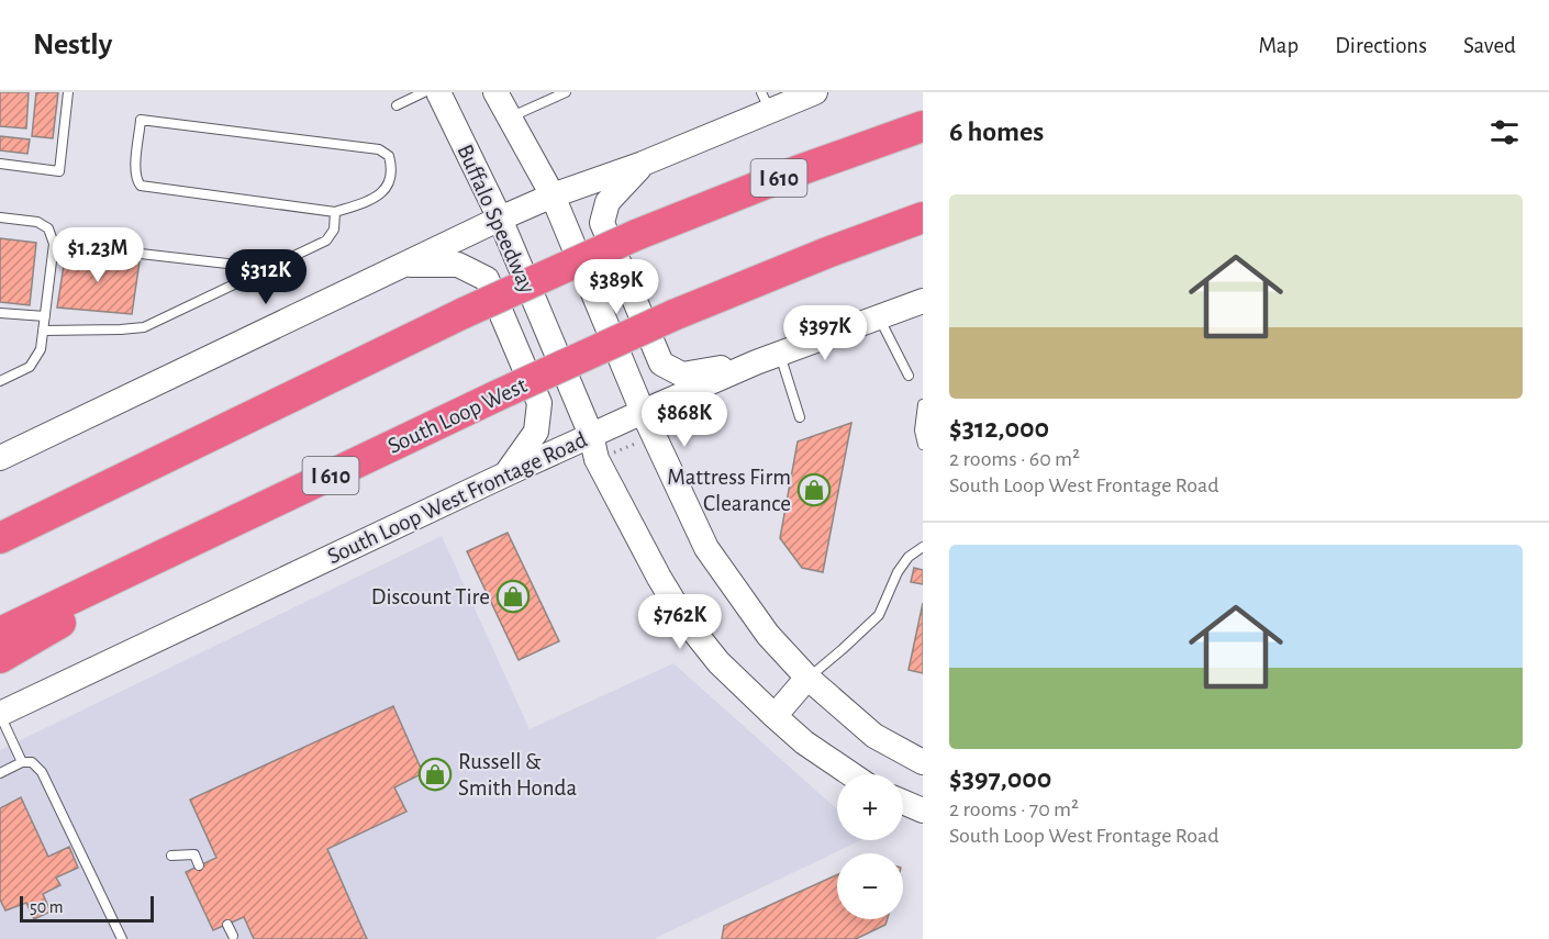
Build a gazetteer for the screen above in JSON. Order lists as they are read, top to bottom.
{
  "streets": {
    "highway": ["I 610", "South Loop West"],
    "main road": ["Buffalo Speedway", "South Loop West Frontage Road"]
  },
  "crossings": [
    ["Buffalo Speedway", "South Loop West Frontage Road"]
  ],
  "places": {
    "shop": ["Mattress Firm Clearance", "Discount Tire", "Russell & Smith Honda"]
  },
  "scale_bar": "50 m",
  "page": {
    "header": "Nestly",
    "nav": ["Map", "Directions", "Saved"],
    "heading": "6 homes",
    "list": [
      {
        "name": "$312,000",
        "note": "2 rooms · 60 m² · South Loop West Frontage Road"
      },
      {
        "name": "$397,000",
        "note": "2 rooms · 70 m² · South Loop West Frontage Road"
      }
    ],
    "price": [
      "$1.23M",
      "$312K",
      "$389K",
      "$397K",
      "$868K",
      "$762K"
    ],
    "map_buttons": ["+", "−"],
    "scale": "50 m"
  }
}
